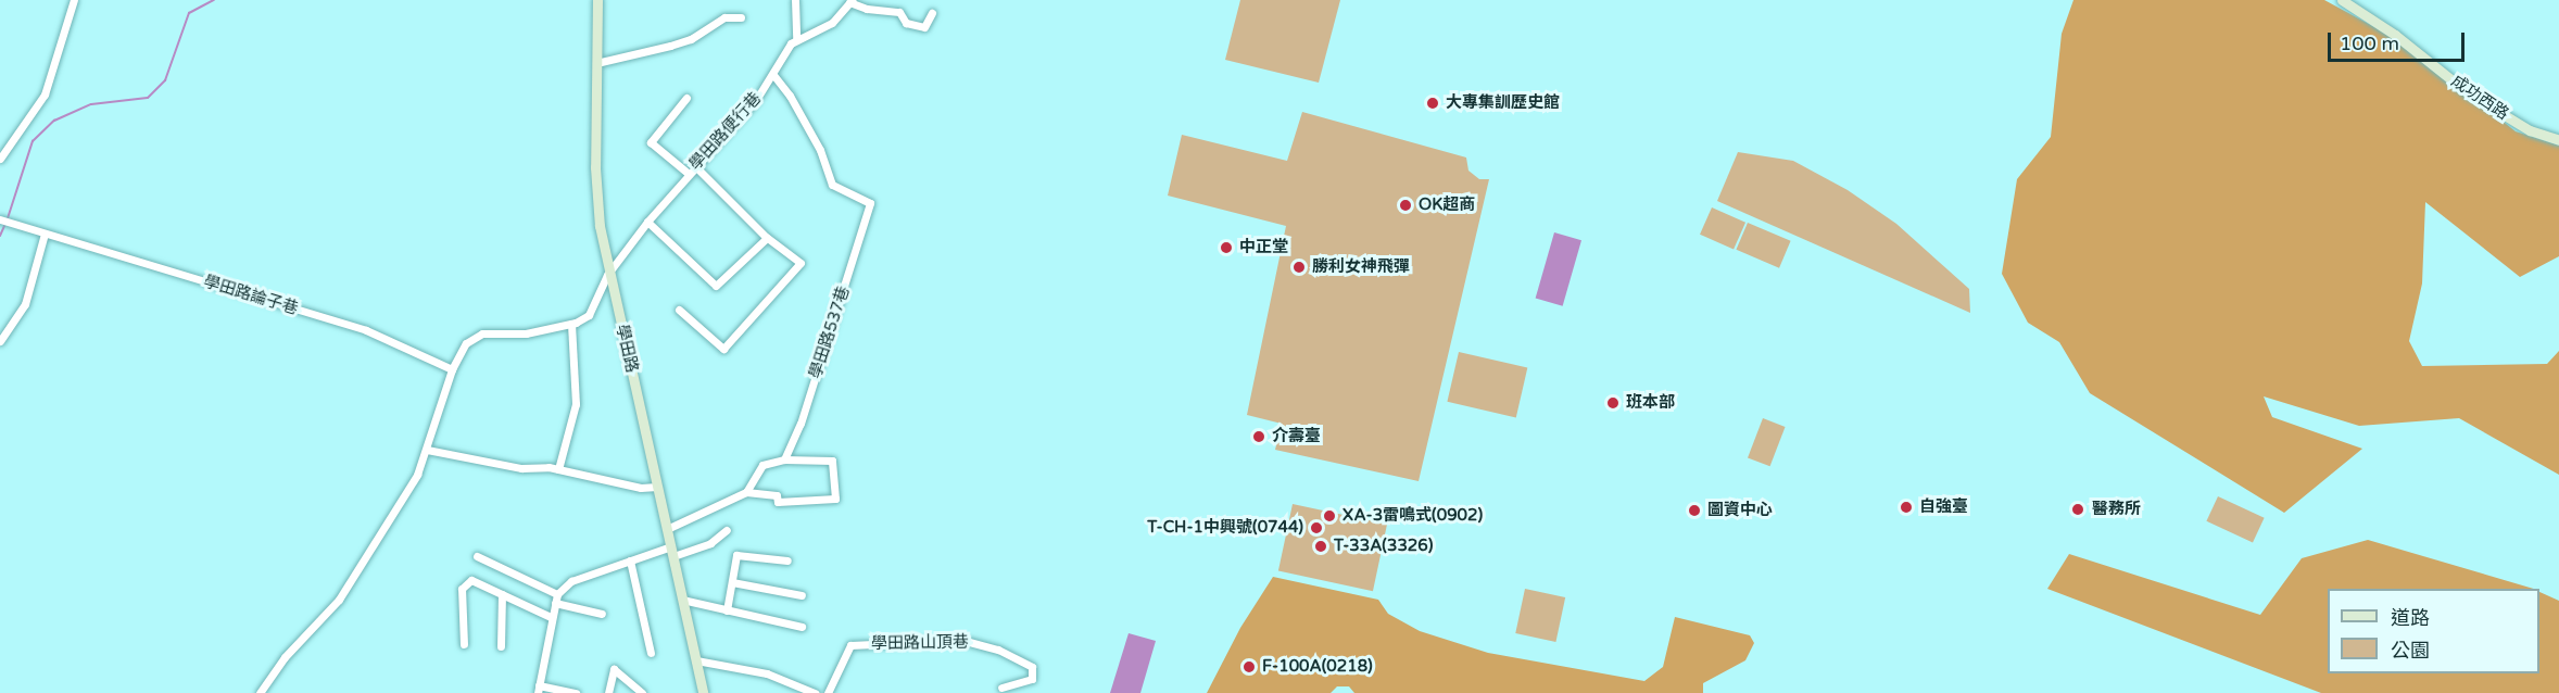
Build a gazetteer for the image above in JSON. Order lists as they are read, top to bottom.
{
  "streets": {
    "main road": ["成功西路", "學田路"],
    "street": [
      "學田路便行巷",
      "學田路論子巷",
      "學田路537巷",
      "學田路山頂巷"
    ]
  },
  "crossings": [
    ["學田路便行巷", "學田路537巷"],
    ["學田路便行巷", "學田路"]
  ],
  "places": [
    "大專集訓歷史館",
    "OK超商",
    "中正堂",
    "勝利女神飛彈",
    "班本部",
    "介壽臺",
    "自強臺",
    "醫務所",
    "圖資中心",
    "XA-3雷鳴式(0902)",
    "T-CH-1中興號(0744)",
    "T-33A(3326)",
    "F-100A(0218)"
  ],
  "legend": ["道路", "公園"],
  "scale_bar": "100 m"
}
